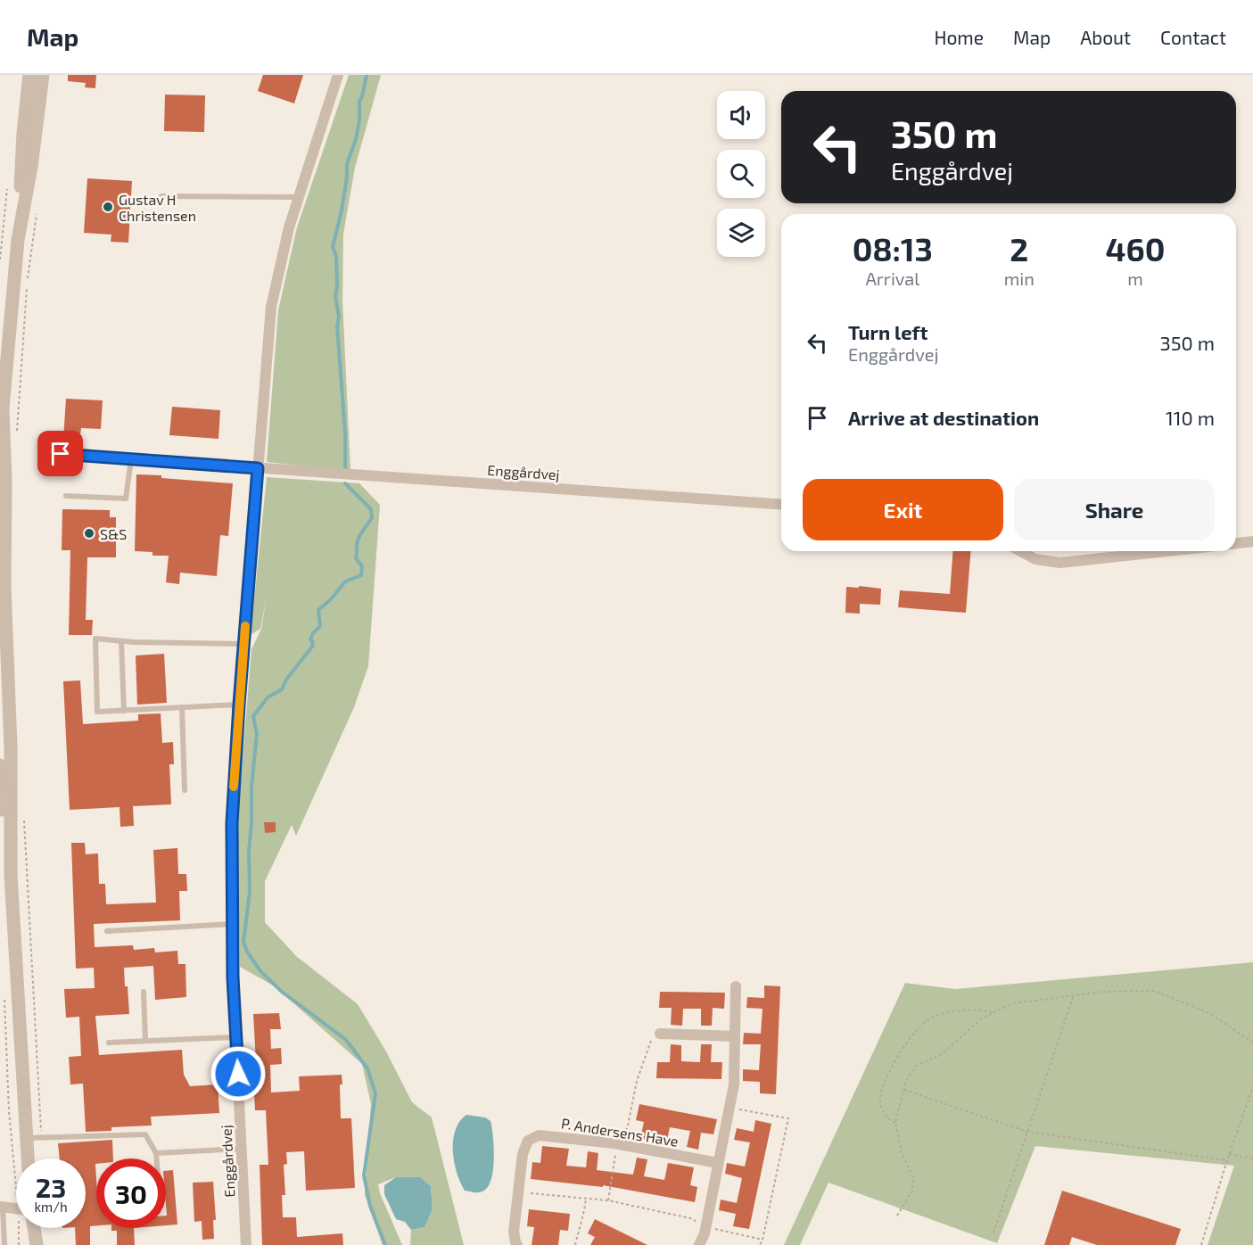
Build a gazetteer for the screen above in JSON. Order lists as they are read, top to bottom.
{
  "streets": {
    "street": ["Enggårdvej", "P. Andersens Have"]
  },
  "places": ["Gustav H Christensen", "S&S"],
  "page": {
    "header": "Map",
    "nav": [
      "Home",
      "Map",
      "About",
      "Contact"
    ],
    "turn": ["350 m", "Enggårdvej"],
    "eta": [
      "08:13",
      "Arrival",
      "2",
      "min",
      "460",
      "m"
    ],
    "list": [
      {
        "name": "Turn left",
        "note": "Enggårdvej",
        "value": "350 m"
      },
      {
        "name": "Arrive at destination",
        "value": "110 m"
      }
    ],
    "buttons": ["Exit", "Share"],
    "speed": "23 km/h",
    "limit": "30"
  }
}
